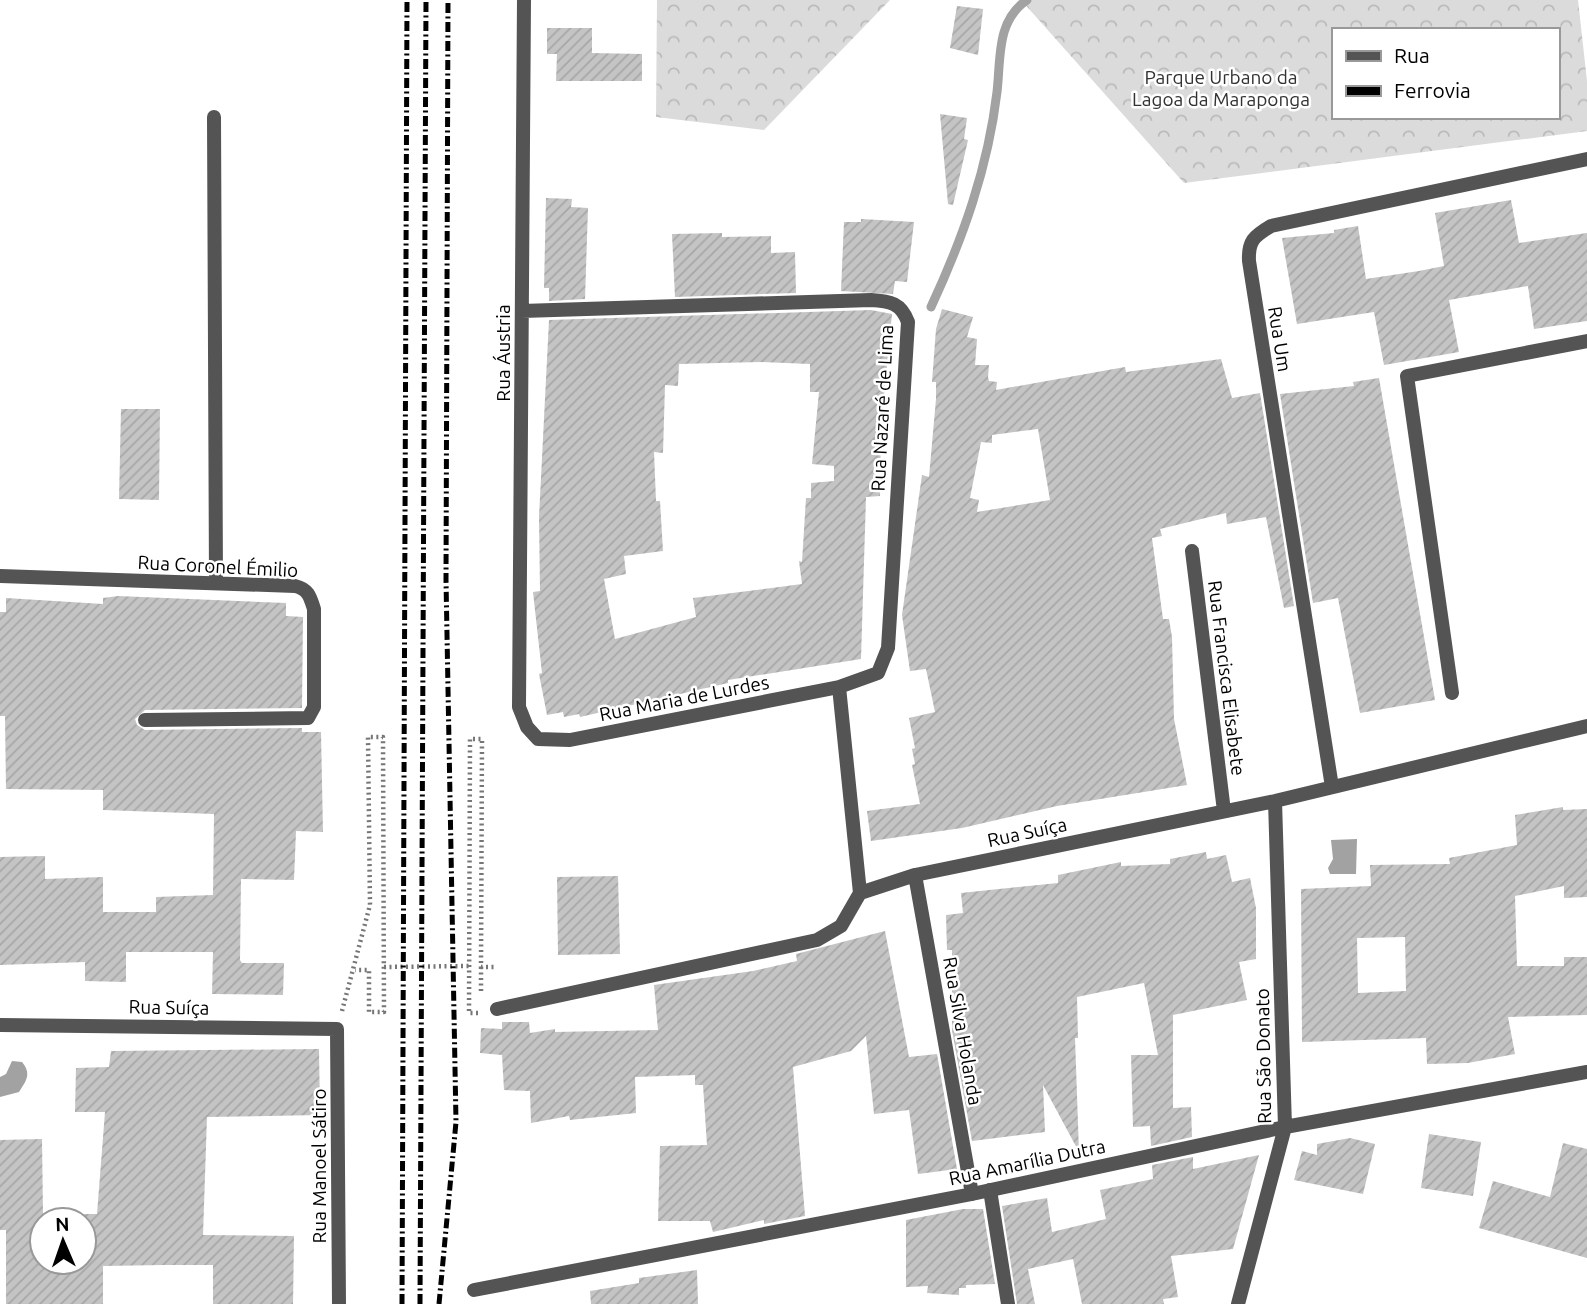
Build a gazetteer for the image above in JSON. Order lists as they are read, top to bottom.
{
  "streets": {
    "street": [
      "Rua Um",
      "Rua Áustria",
      "Rua Nazaré de Lima",
      "Rua Coronel Émilio",
      "Rua Francisca Elisabete",
      "Rua Maria de Lurdes",
      "Rua Suíça",
      "Rua Silva Holanda",
      "Rua São Donato",
      "Rua Amarília Dutra",
      "Rua Manoel Sátiro"
    ]
  },
  "crossings": [
    ["Rua Um", "Rua Suíça"],
    ["Rua Áustria", "Rua Nazaré de Lima"],
    ["Rua Áustria", "Rua Maria de Lurdes"],
    ["Rua Nazaré de Lima", "Rua Maria de Lurdes"],
    ["Rua Francisca Elisabete", "Rua Suíça"],
    ["Rua Suíça", "Rua Silva Holanda"],
    ["Rua Suíça", "Rua São Donato"],
    ["Rua Suíça", "Rua Manoel Sátiro"],
    ["Rua Silva Holanda", "Rua Amarília Dutra"],
    ["Rua São Donato", "Rua Amarília Dutra"]
  ],
  "parks": ["Parque Urbano da Lagoa da Maraponga"],
  "legend": ["Rua", "Ferrovia"],
  "north": "top"
}
